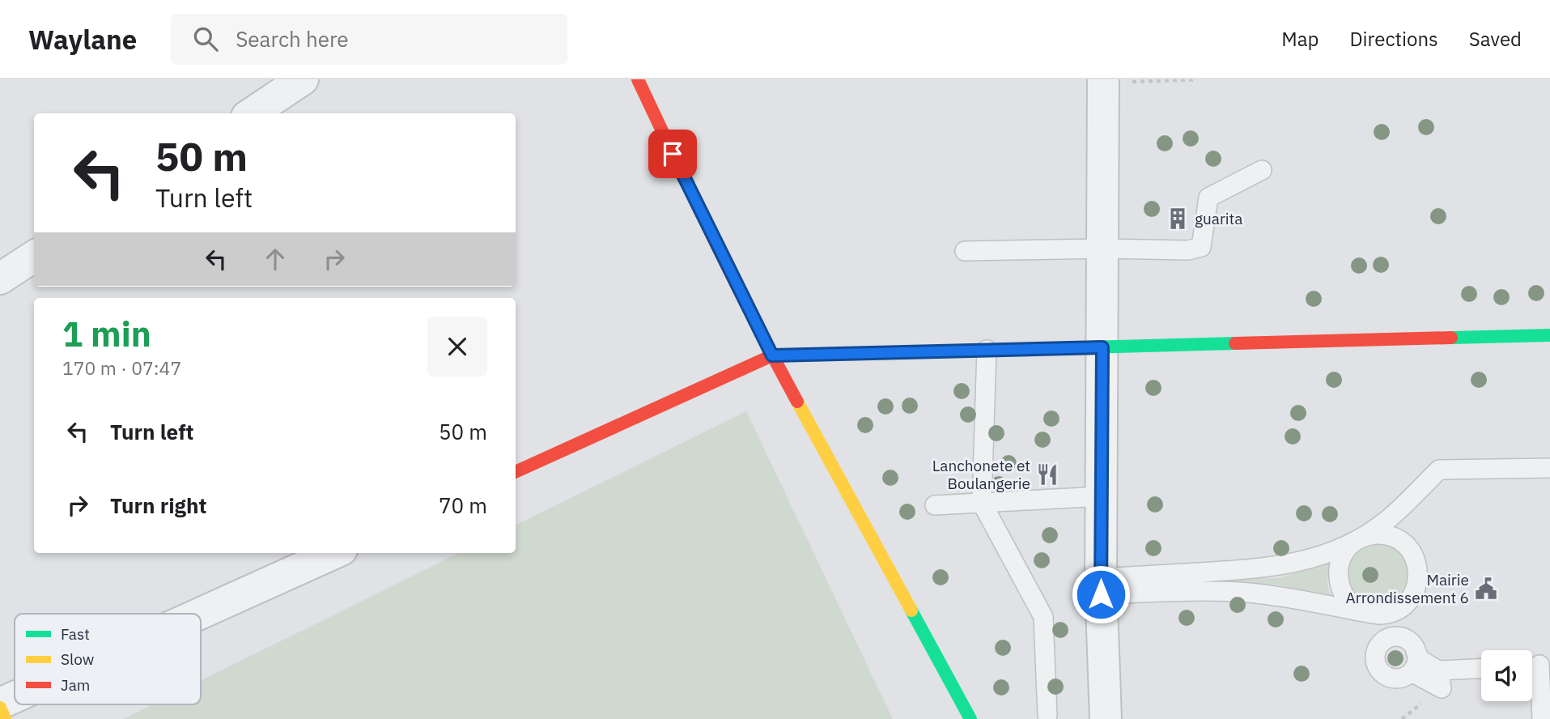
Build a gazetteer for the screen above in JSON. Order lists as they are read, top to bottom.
{
  "places": {
    "building": ["guarita"],
    "restaurant": ["Lanchonete et Boulangerie"],
    "public building": ["Mairie Arrondissement 6"]
  },
  "legend": ["Fast", "Slow", "Jam"],
  "page": {
    "header": "Waylane",
    "search": "Search here",
    "nav": ["Map", "Directions", "Saved"],
    "turn": ["50 m", "Turn left"],
    "heading": ["1 min", "170 m · 07:47"],
    "list": [
      {
        "name": "Turn left",
        "value": "50 m"
      },
      {
        "name": "Turn right",
        "value": "70 m"
      }
    ]
  }
}
